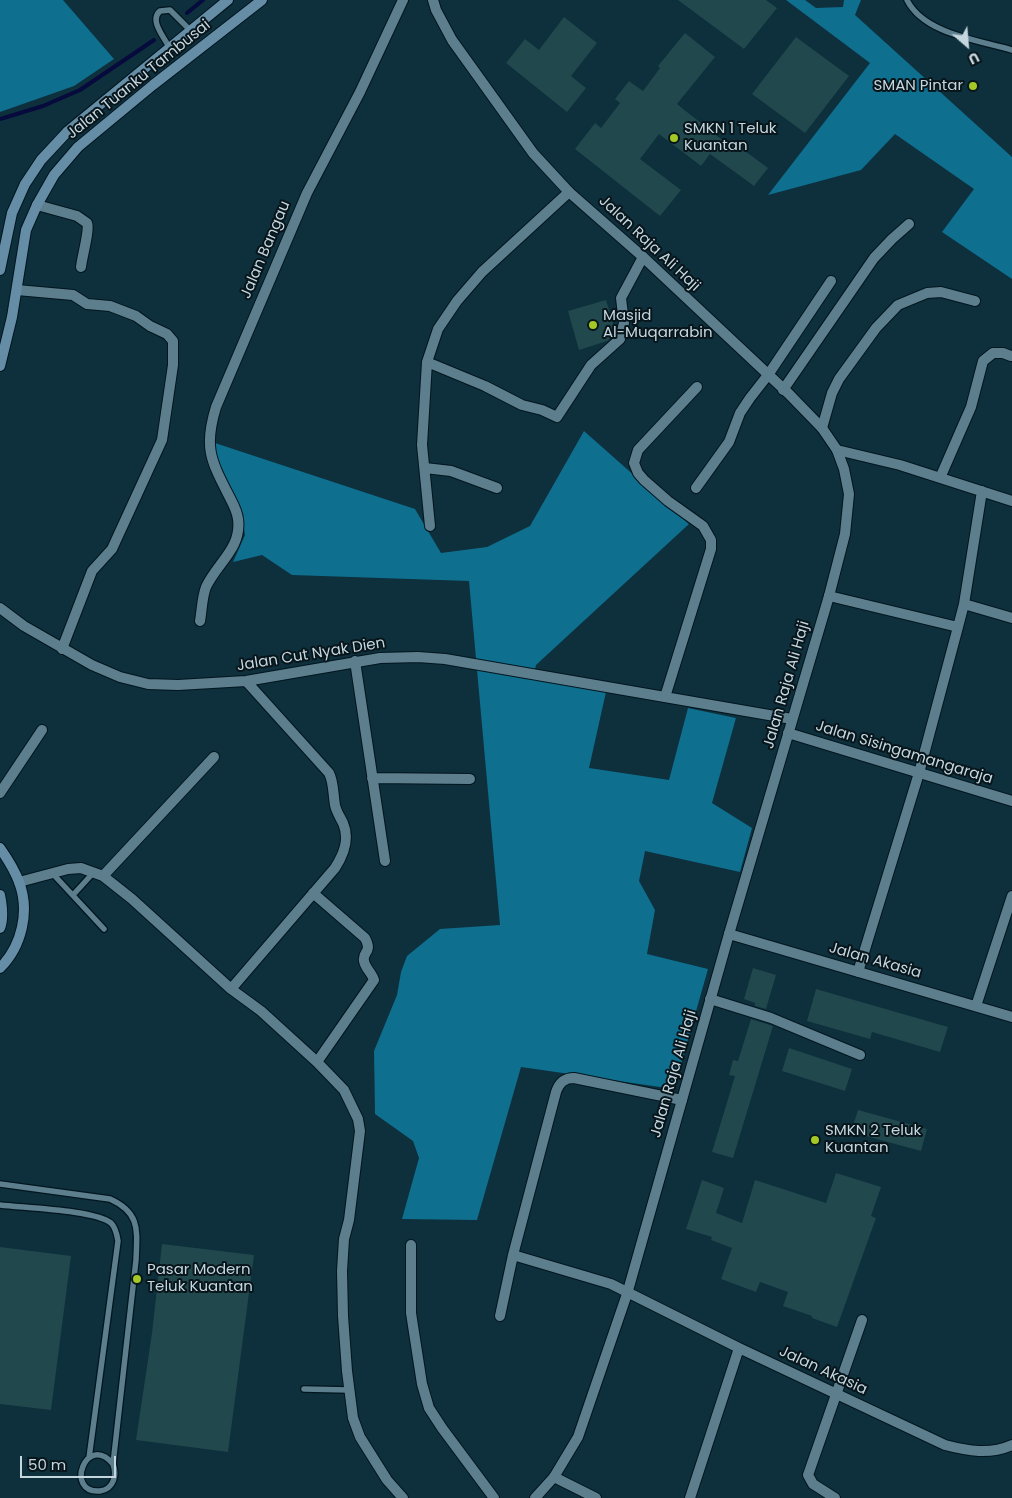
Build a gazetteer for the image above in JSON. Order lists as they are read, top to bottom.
{
  "streets": {
    "main road": ["Jalan Tuanku Tambusai"],
    "street": [
      "Jalan Raja Ali Haji",
      "Jalan Bangau",
      "Jalan Cut Nyak Dien",
      "Jalan Sisingamangaraja",
      "Jalan Akasia"
    ]
  },
  "crossings": [
    ["Jalan Raja Ali Haji", "Jalan Cut Nyak Dien"],
    ["Jalan Raja Ali Haji", "Jalan Sisingamangaraja"],
    ["Jalan Raja Ali Haji", "Jalan Akasia"]
  ],
  "places": [
    "SMAN Pintar",
    "SMKN 1 Teluk Kuantan",
    "Masjid Al-Muqarrabin",
    "SMKN 2 Teluk Kuantan",
    "Pasar Modern Teluk Kuantan"
  ],
  "scale_bar": "50 m",
  "north": "bottom right"
}
